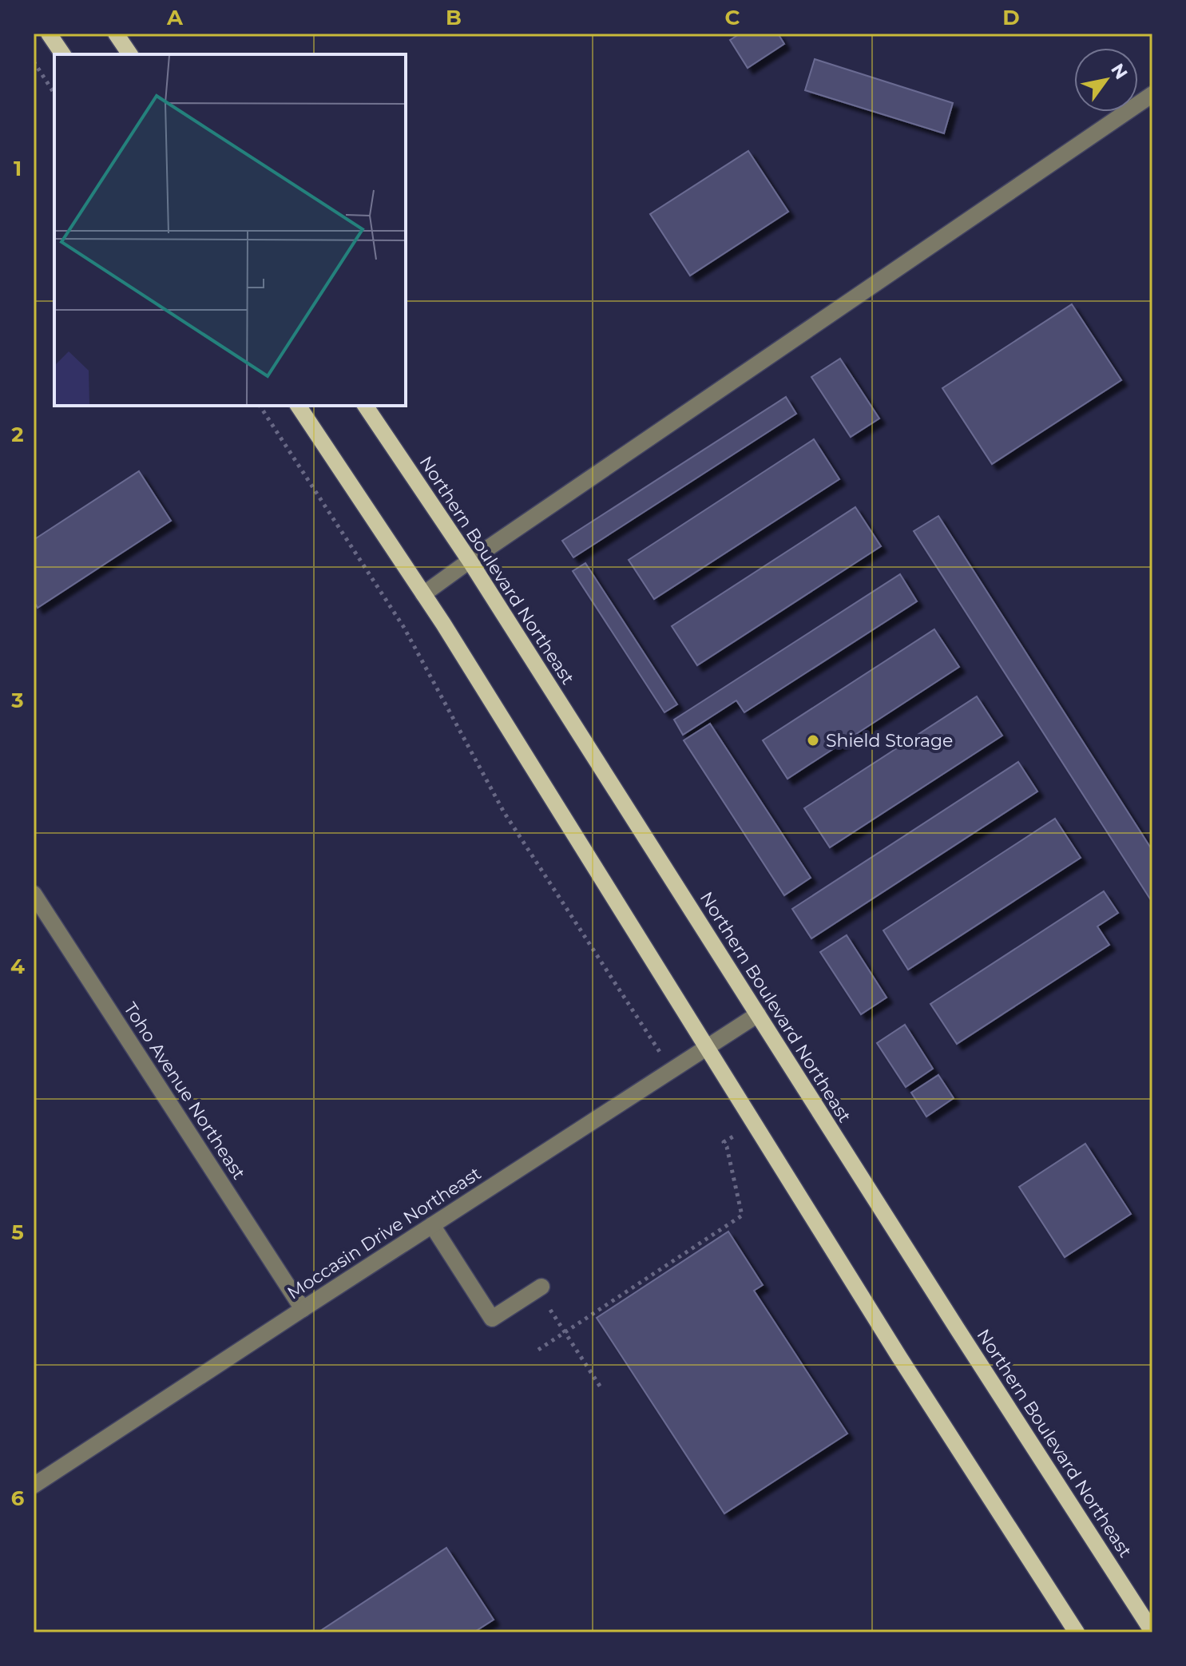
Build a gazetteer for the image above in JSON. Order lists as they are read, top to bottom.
{
  "streets": {
    "main road": ["Northern Boulevard Northeast"],
    "street": ["Toho Avenue Northeast", "Moccasin Drive Northeast"]
  },
  "crossings": [
    ["Northern Boulevard Northeast", "Moccasin Drive Northeast"],
    ["Toho Avenue Northeast", "Moccasin Drive Northeast"]
  ],
  "places": ["Shield Storage"],
  "north": "top right",
  "grid": {
    "columns": [
      "A",
      "B",
      "C",
      "D"
    ],
    "rows": [
      "1",
      "2",
      "3",
      "4",
      "5",
      "6"
    ]
  }
}
